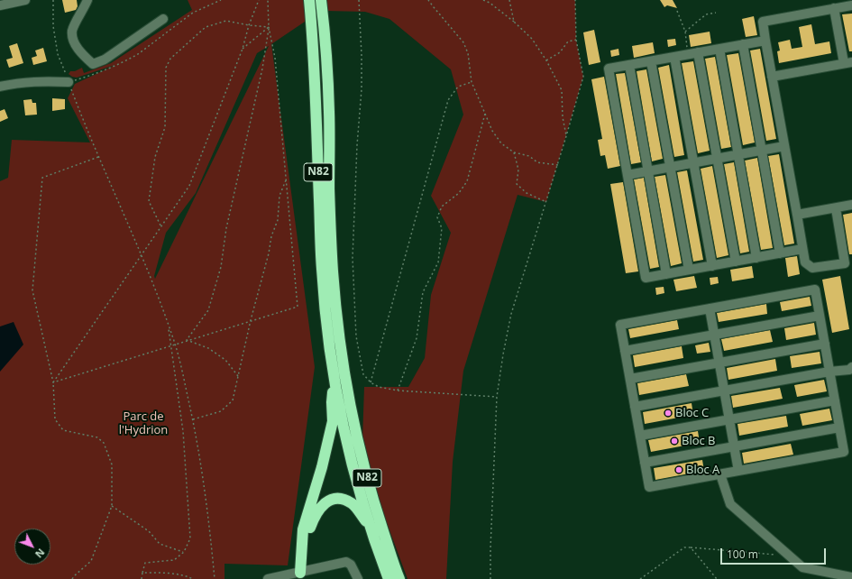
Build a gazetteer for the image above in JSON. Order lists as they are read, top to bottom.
{
  "streets": {
    "highway": ["N82"]
  },
  "parks": ["Parc de l'Hydrion"],
  "places": ["Bloc C", "Bloc B", "Bloc A"],
  "scale_bar": "100 m",
  "north": "bottom right"
}
